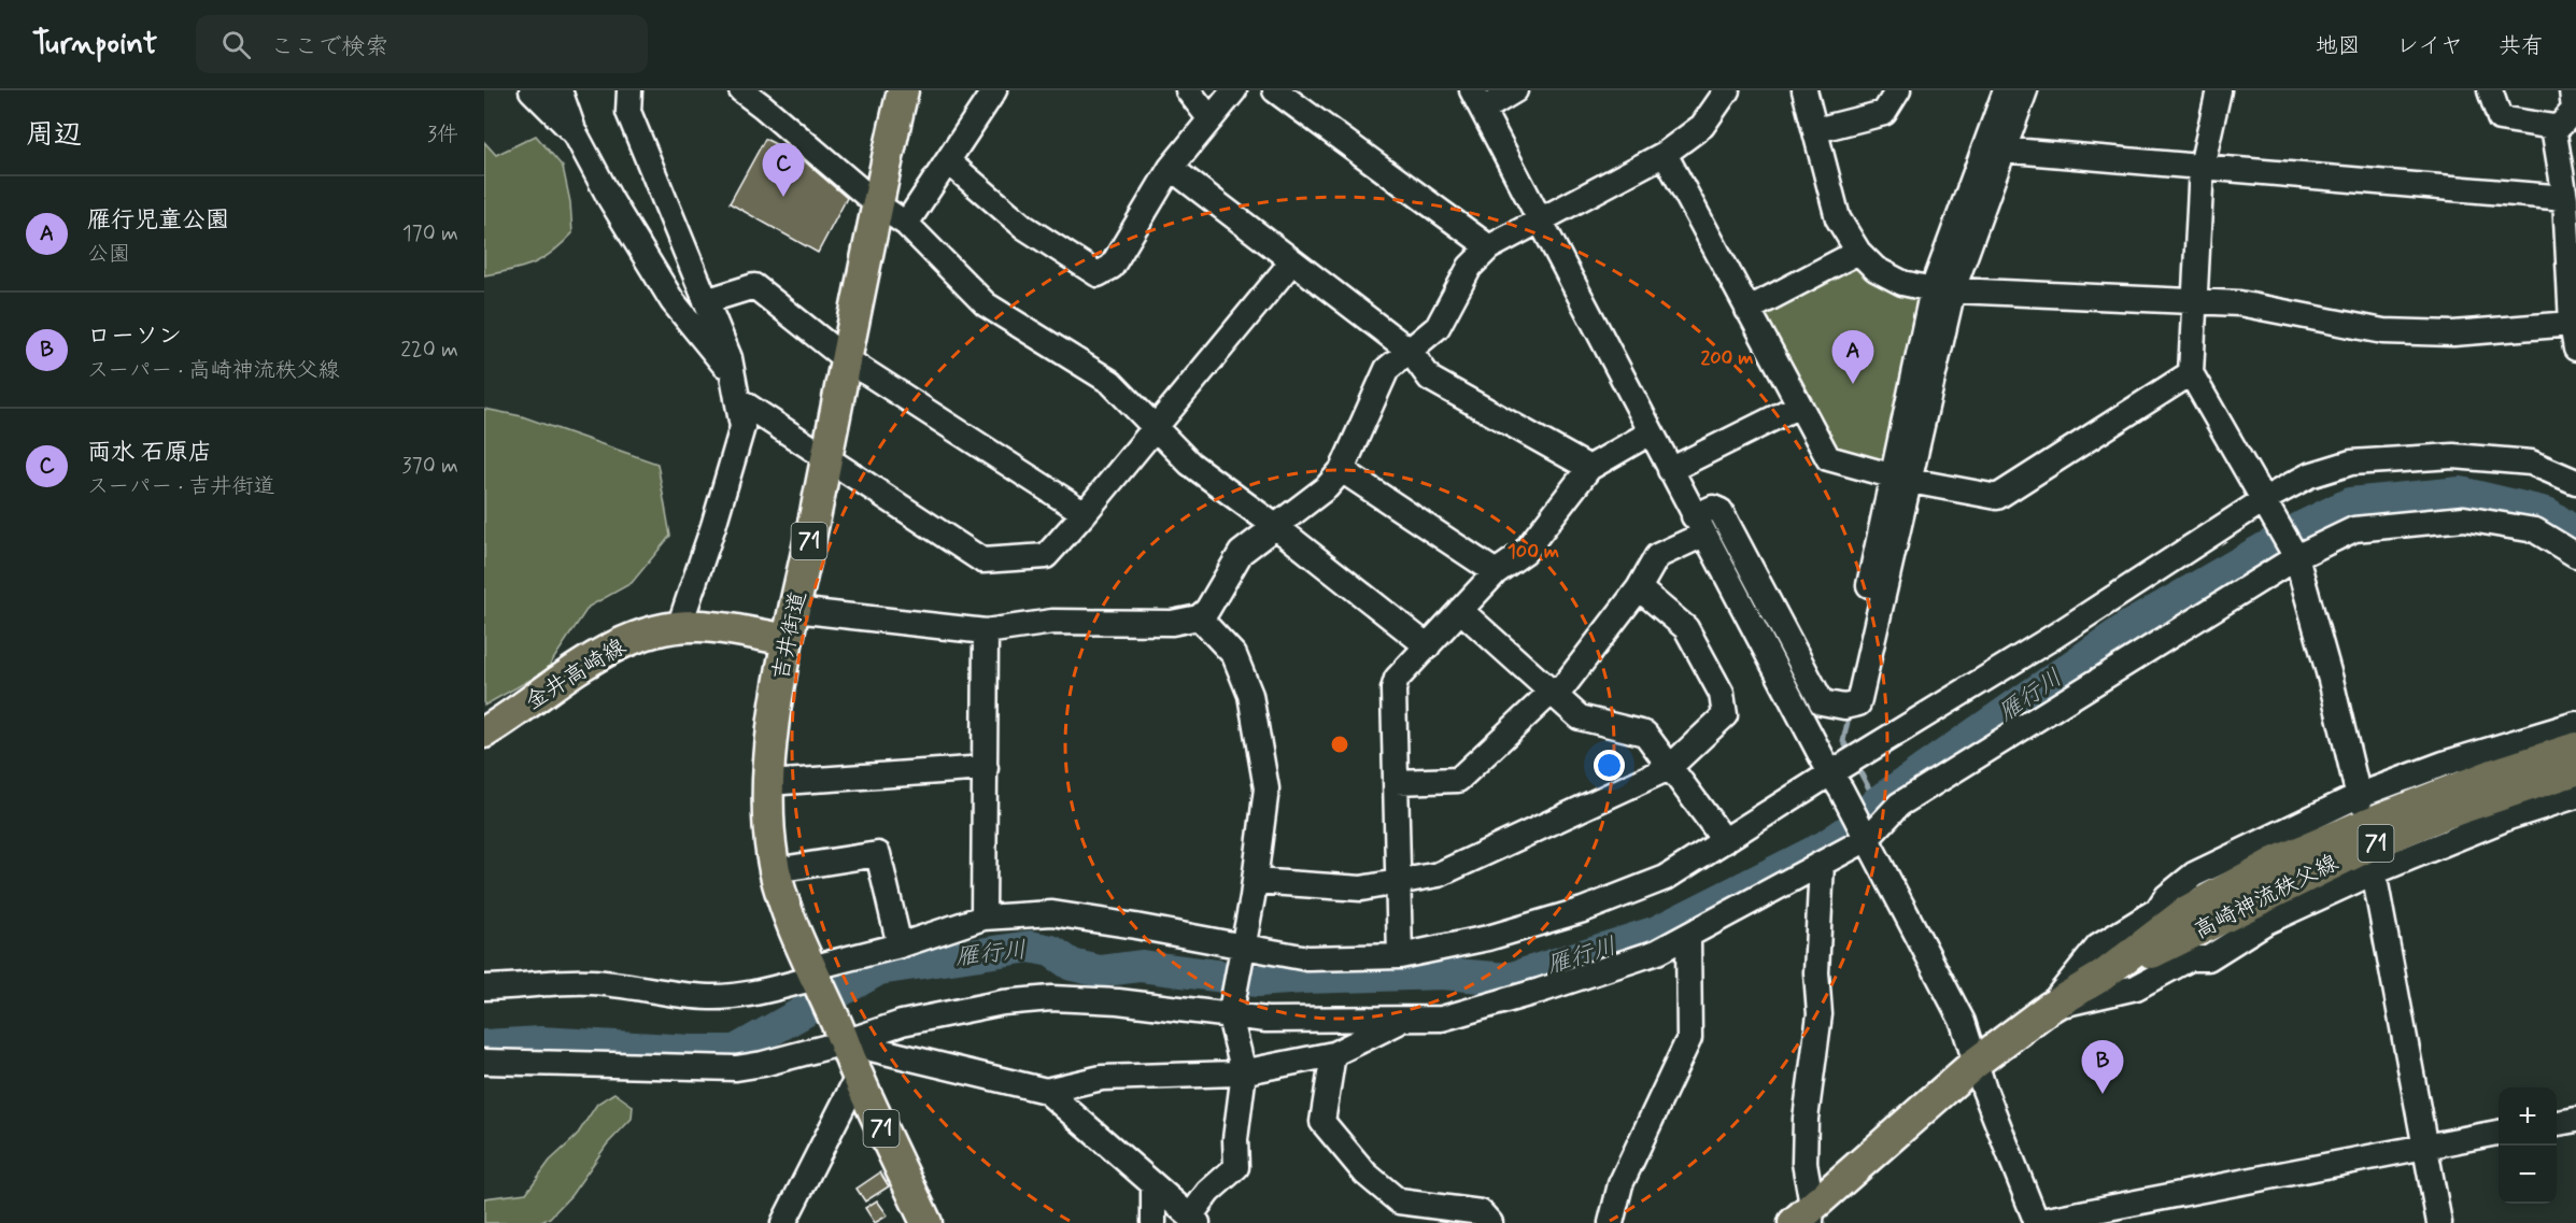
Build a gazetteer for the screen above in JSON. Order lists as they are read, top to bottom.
{
  "streets": {
    "main road": [
      "71",
      "吉井街道",
      "金井高崎線",
      "高崎神流秩父線"
    ]
  },
  "crossings": [
    ["71", "吉井街道"],
    ["吉井街道", "金井高崎線"]
  ],
  "water": ["雁行川"],
  "page": {
    "header": "Turnpoint",
    "search": "ここで検索",
    "nav": ["地図", "レイヤ", "共有"],
    "heading": ["周辺", "3件"],
    "pins": ["C", "A", "B"],
    "list": [
      {
        "mark": "A",
        "name": "雁行児童公園",
        "note": "公園",
        "value": "170 m"
      },
      {
        "mark": "B",
        "name": "ローソン",
        "note": "スーパー · 高崎神流秩父線",
        "value": "220 m"
      },
      {
        "mark": "C",
        "name": "両水 石原店",
        "note": "スーパー · 吉井街道",
        "value": "370 m"
      }
    ],
    "map_buttons": ["+", "−"]
  },
  "rings": ["200 m", "100 m"]
}
